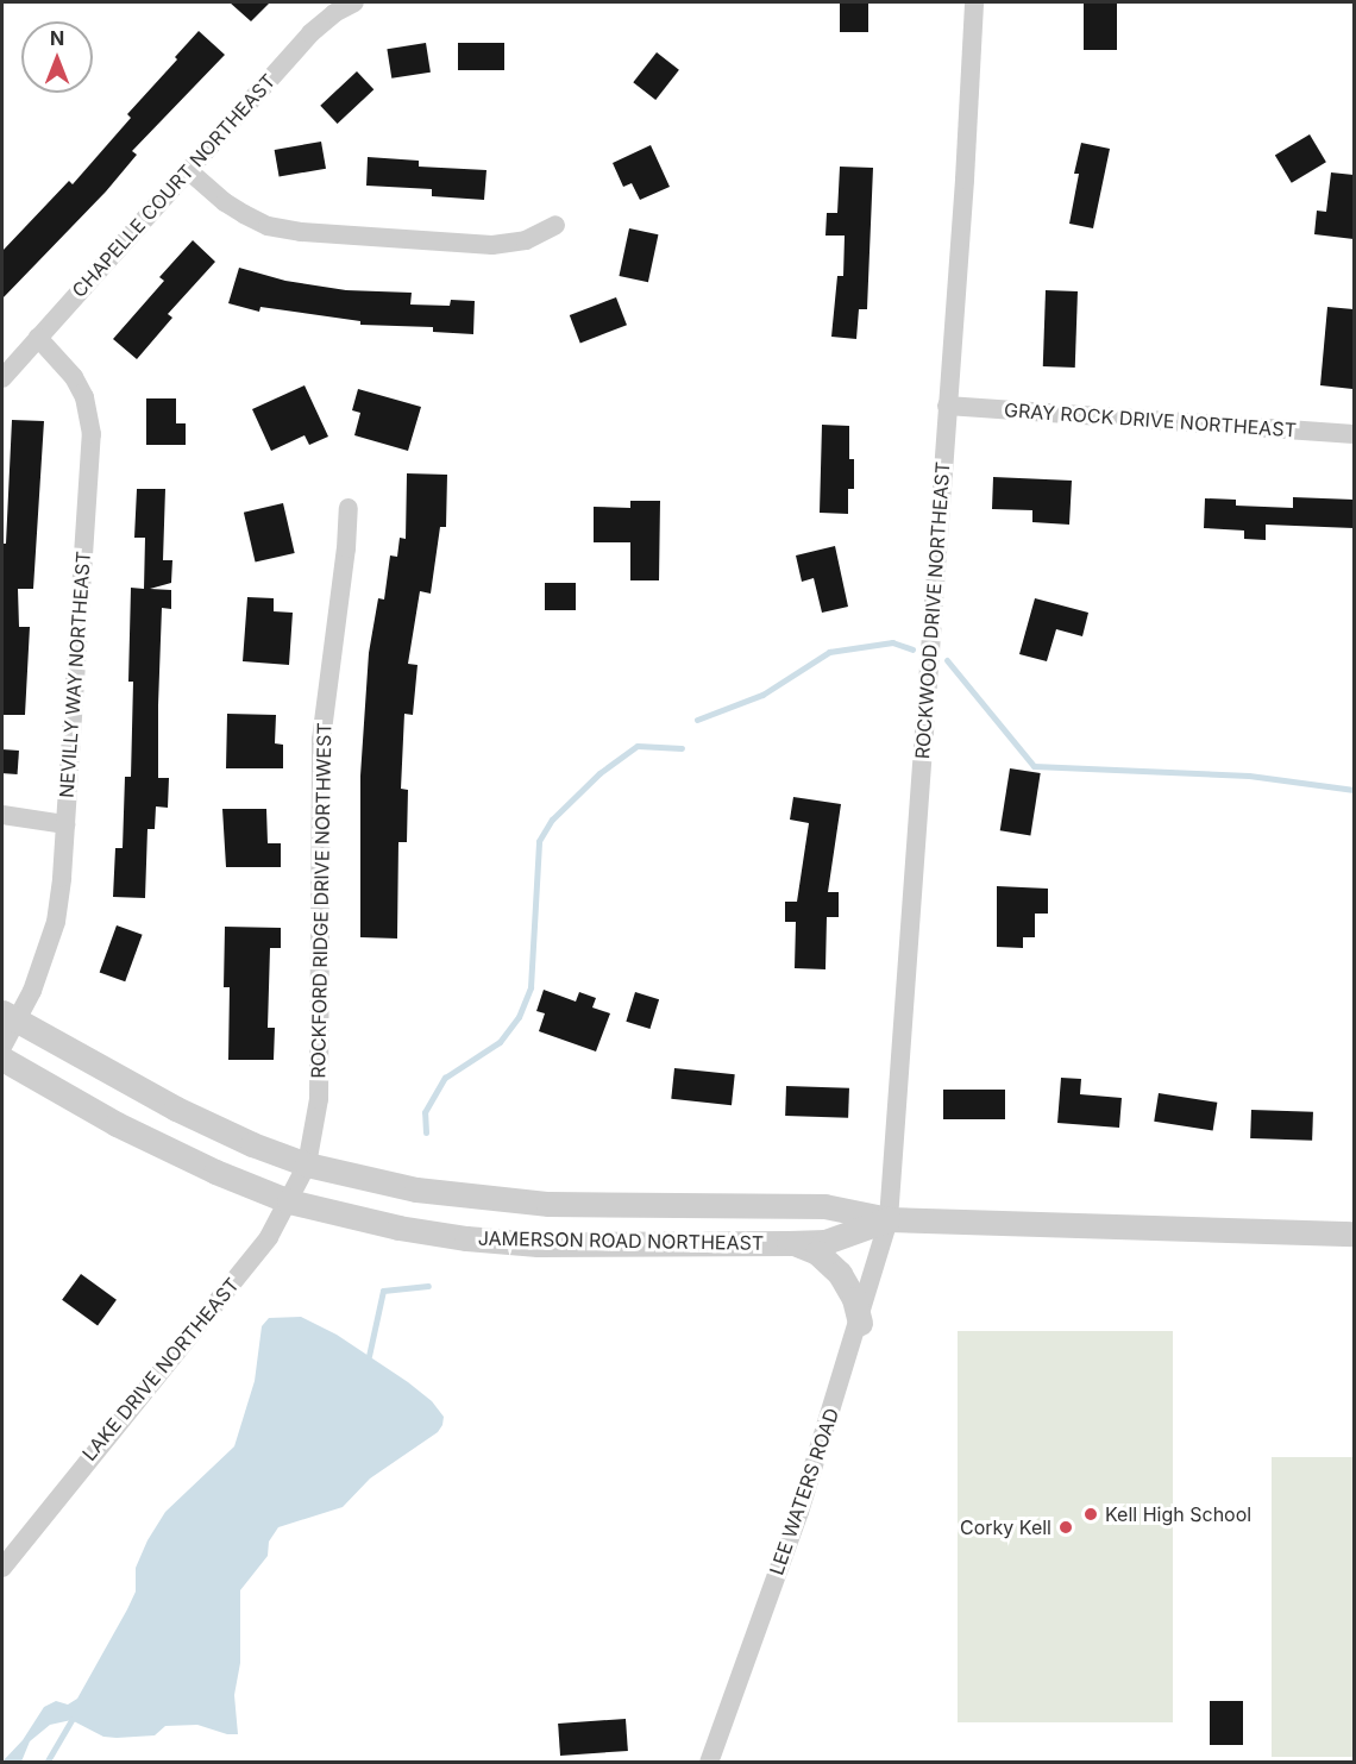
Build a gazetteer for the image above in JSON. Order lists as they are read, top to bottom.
{
  "streets": {
    "street": [
      "CHAPELLE COURT NORTHEAST",
      "GRAY ROCK DRIVE NORTHEAST",
      "ROCKWOOD DRIVE NORTHEAST",
      "NEVILLY WAY NORTHEAST",
      "ROCKFORD RIDGE DRIVE NORTHWEST",
      "JAMERSON ROAD NORTHEAST",
      "LAKE DRIVE NORTHEAST",
      "LEE WATERS ROAD"
    ]
  },
  "crossings": [
    ["CHAPELLE COURT NORTHEAST", "NEVILLY WAY NORTHEAST"],
    ["GRAY ROCK DRIVE NORTHEAST", "ROCKWOOD DRIVE NORTHEAST"],
    ["ROCKWOOD DRIVE NORTHEAST", "JAMERSON ROAD NORTHEAST"],
    ["ROCKWOOD DRIVE NORTHEAST", "LEE WATERS ROAD"],
    ["NEVILLY WAY NORTHEAST", "JAMERSON ROAD NORTHEAST"],
    ["ROCKFORD RIDGE DRIVE NORTHWEST", "JAMERSON ROAD NORTHEAST"],
    ["ROCKFORD RIDGE DRIVE NORTHWEST", "LAKE DRIVE NORTHEAST"],
    ["JAMERSON ROAD NORTHEAST", "LAKE DRIVE NORTHEAST"],
    ["JAMERSON ROAD NORTHEAST", "LEE WATERS ROAD"]
  ],
  "places": ["Kell High School", "Corky Kell"],
  "north": "top"
}
